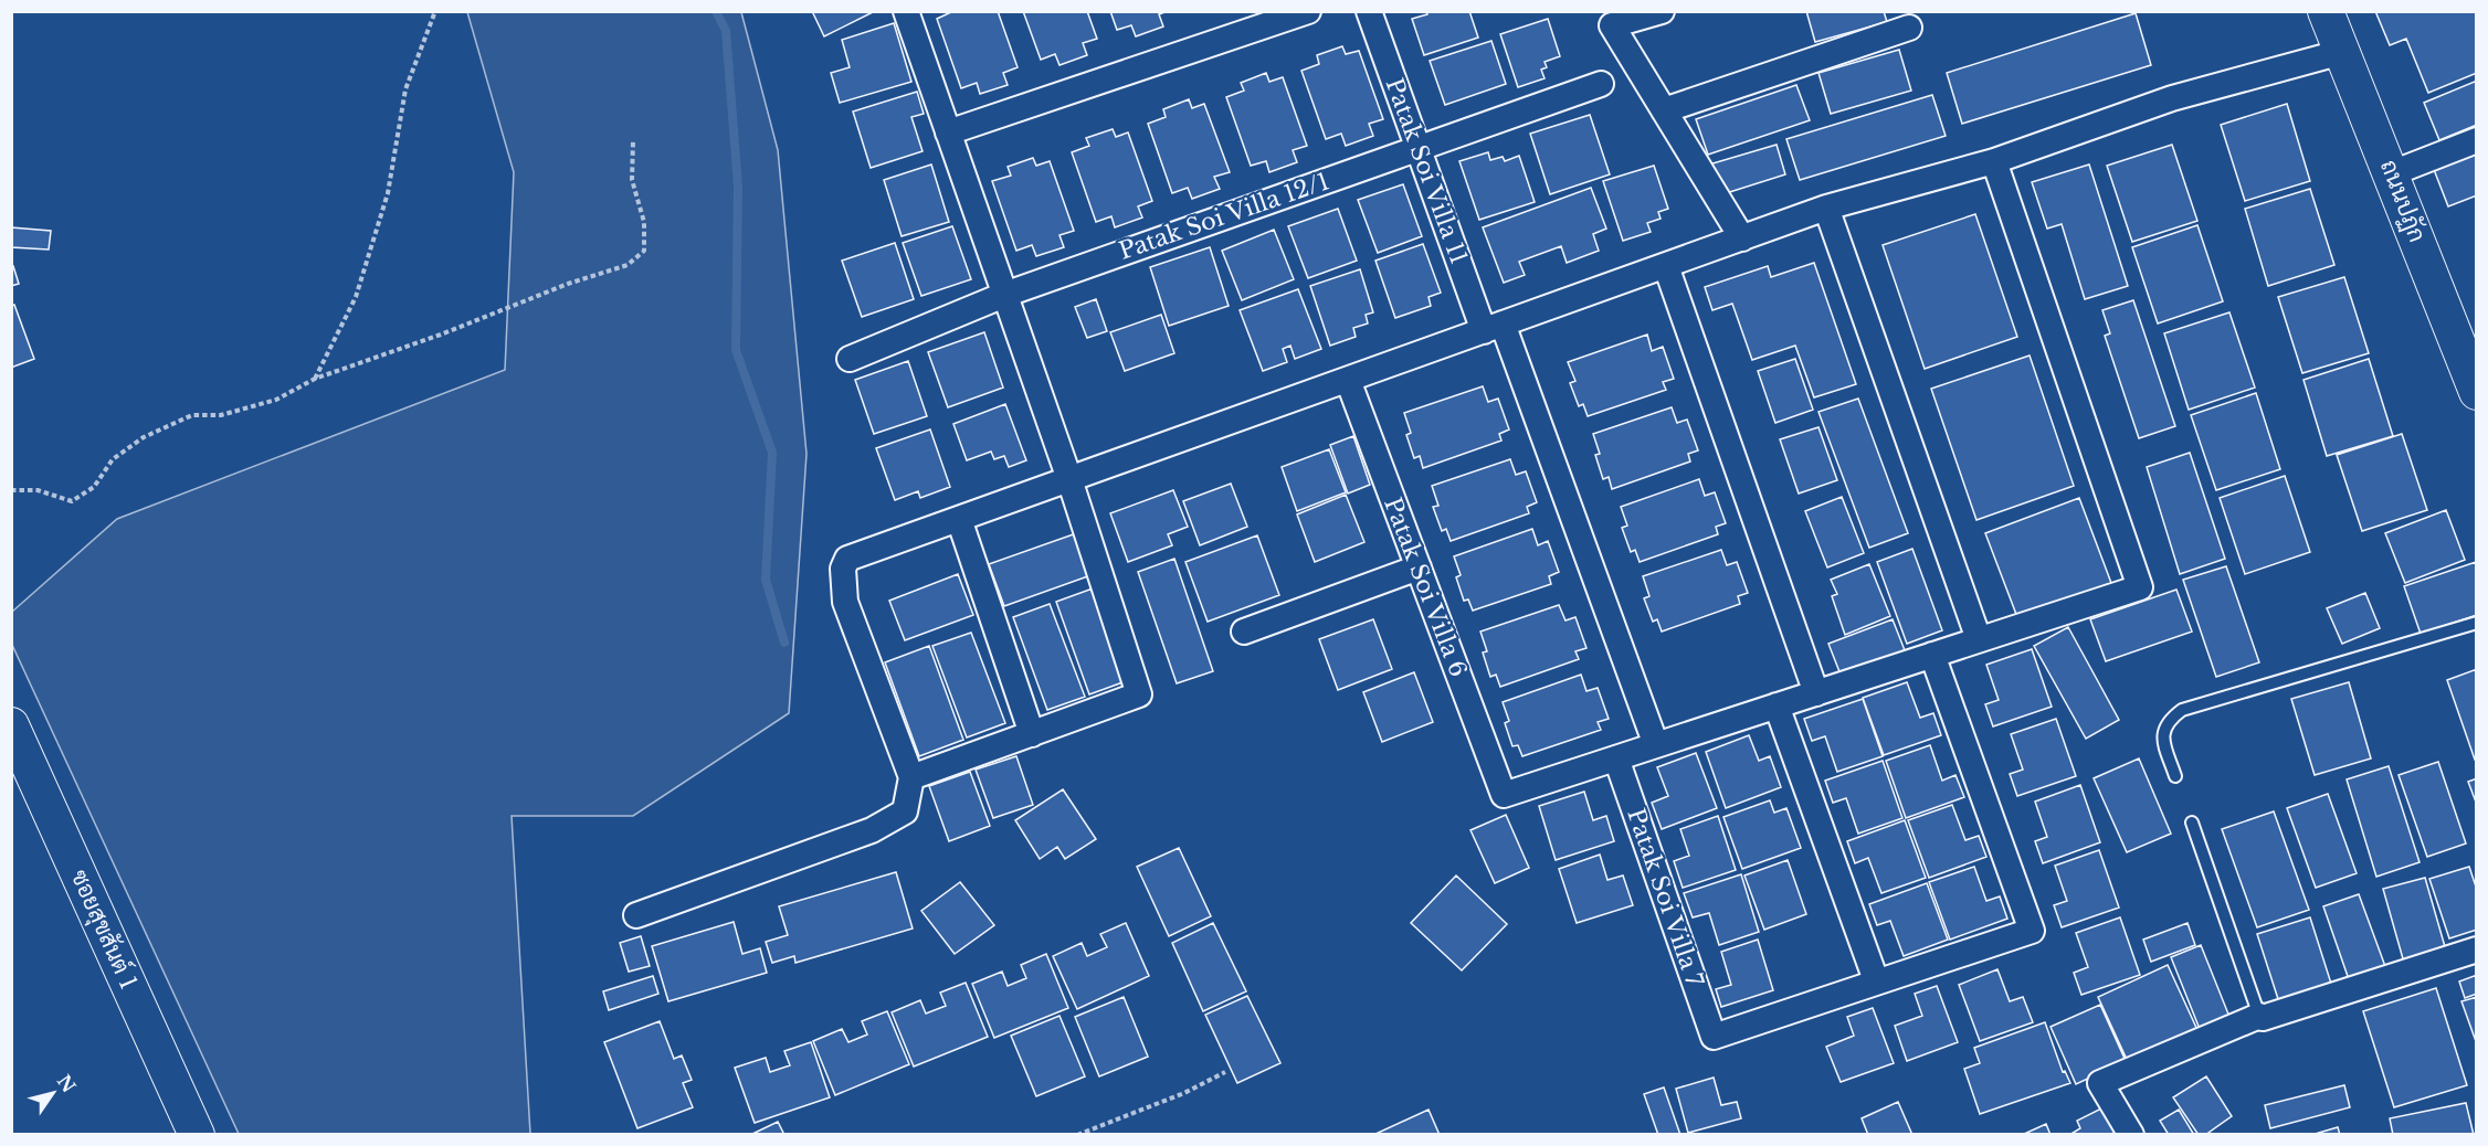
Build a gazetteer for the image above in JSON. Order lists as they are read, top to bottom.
{
  "streets": {
    "street": [
      "Patak Soi Villa 11",
      "ถนนปฏัก",
      "Patak Soi Villa 12/1",
      "Patak Soi Villa 6",
      "Patak Soi Villa 7",
      "ซอยสุขสันต์ 1"
    ]
  },
  "crossings": [
    ["Patak Soi Villa 11", "Patak Soi Villa 12/1"],
    ["Patak Soi Villa 6", "Patak Soi Villa 7"]
  ],
  "north": "top right"
}
